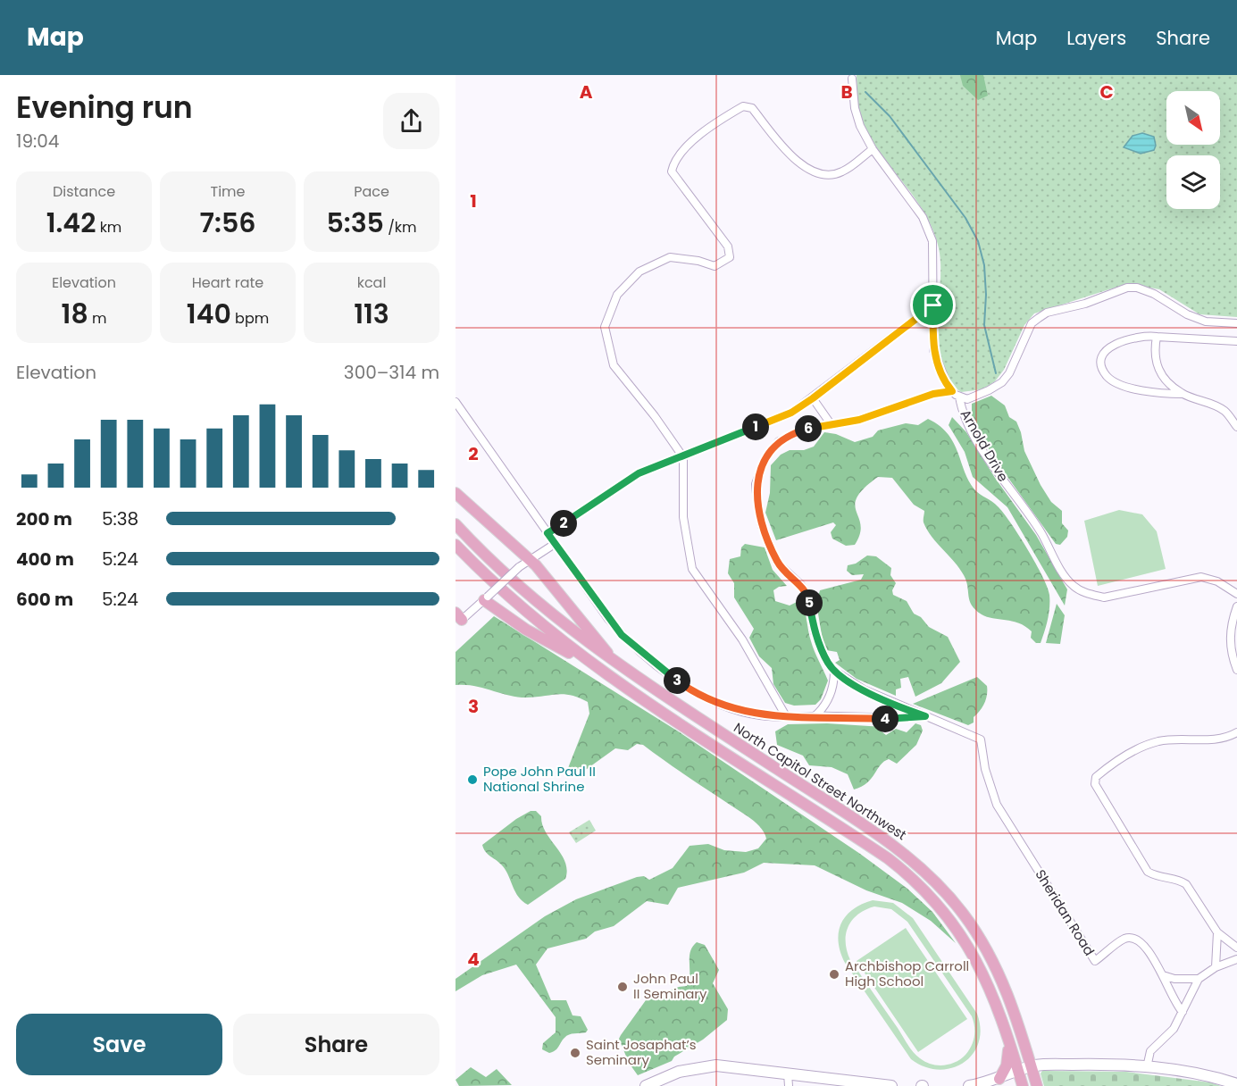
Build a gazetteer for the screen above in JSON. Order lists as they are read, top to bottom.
{
  "streets": {
    "main road": ["North Capitol Street Northwest"],
    "street": ["Arnold Drive", "Sheridan Road"]
  },
  "places": [
    "Pope John Paul II National Shrine",
    "Archbishop Carroll High School",
    "John Paul II Seminary",
    "Saint Josaphat’s Seminary"
  ],
  "north": "bottom right",
  "page": {
    "header": "Map",
    "nav": ["Map", "Layers", "Share"],
    "heading": ["Evening run", "19:04"],
    "stats": [
      ["Distance", "1.42 km"],
      ["Time", "7:56"],
      ["Pace", "5:35 /km"],
      ["Elevation", "18 m"],
      ["Heart rate", "140 bpm"],
      ["kcal", "113"]
    ],
    "chart": ["Elevation", "300–314 m"],
    "pins": [
      "1",
      "6",
      "2",
      "5",
      "3",
      "4"
    ],
    "list": [
      {
        "name": "200 m",
        "note": "5:38"
      },
      {
        "name": "400 m",
        "note": "5:24"
      },
      {
        "name": "600 m",
        "note": "5:24"
      }
    ],
    "buttons": ["Save", "Share"]
  },
  "grid": {
    "columns": ["A", "B", "C"],
    "rows": [
      "1",
      "2",
      "3",
      "4"
    ]
  }
}
